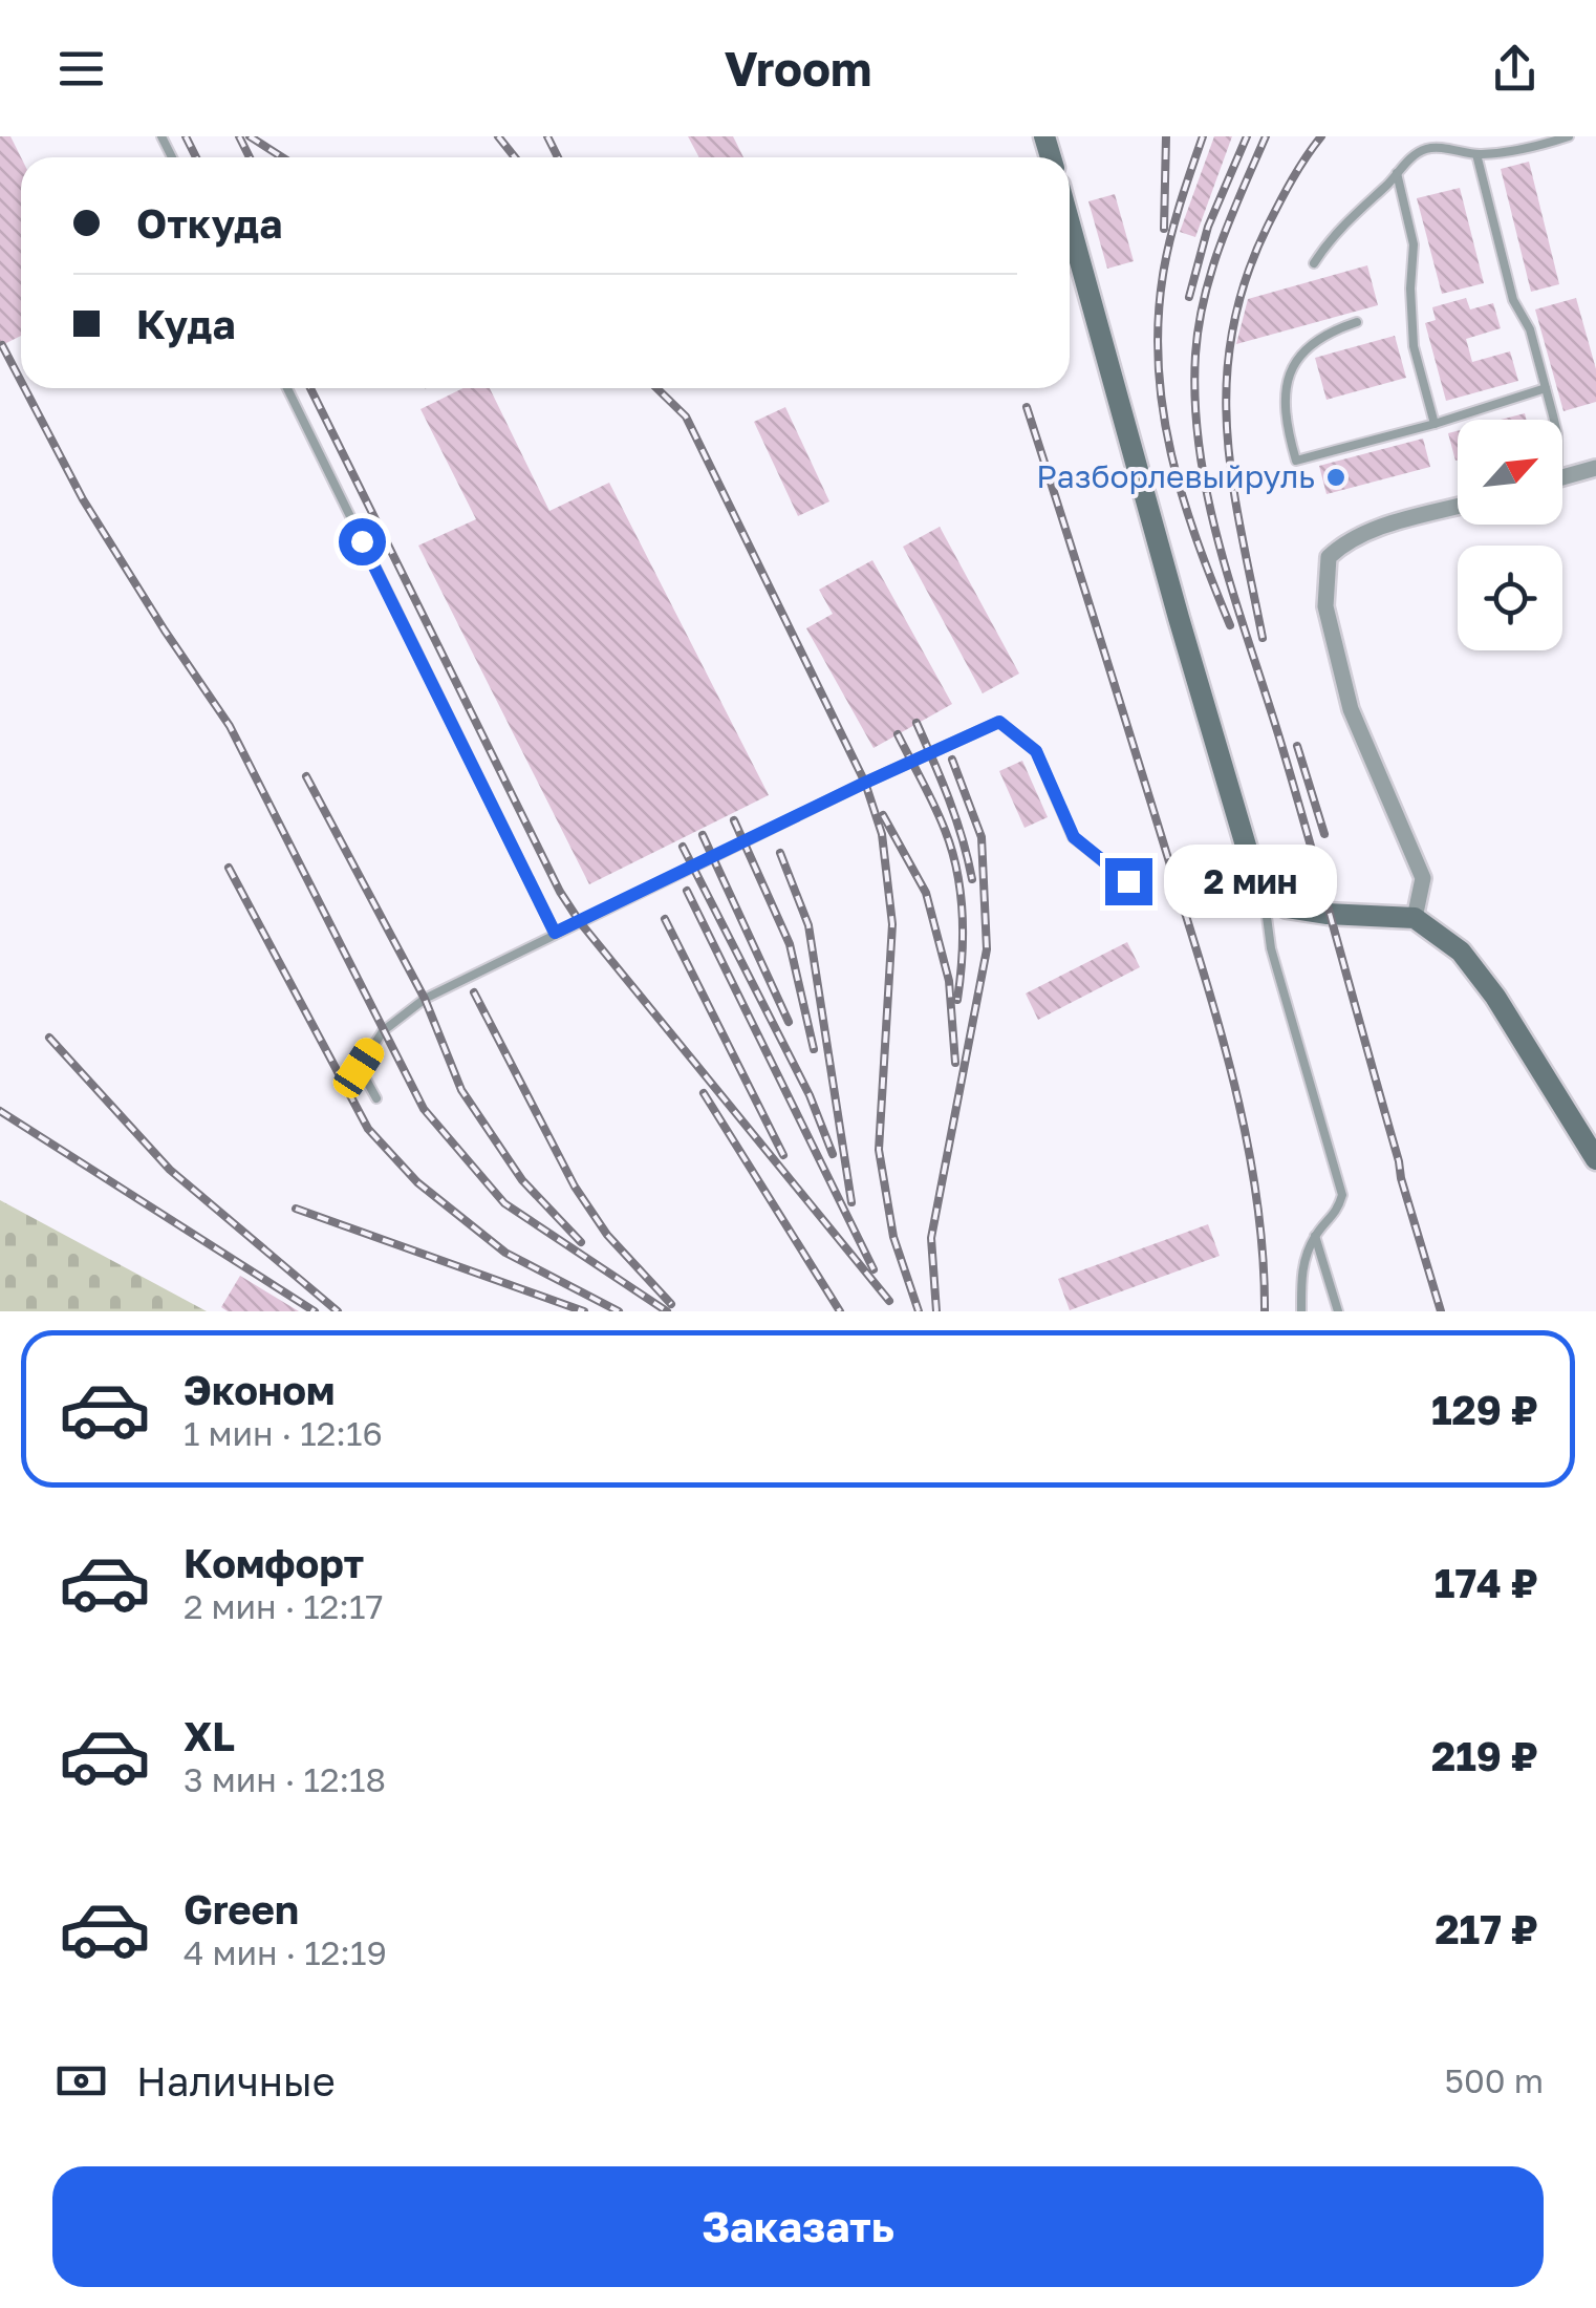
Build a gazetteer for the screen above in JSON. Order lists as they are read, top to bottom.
{
  "places": ["Разборлевыйруль"],
  "north": "top right",
  "page": {
    "header": "Vroom",
    "banner": ["Откуда", "Куда"],
    "bubble": "2 мин",
    "list": [
      {
        "name": "Эконом",
        "note": "1 мин · 12:16",
        "value": "129 ₽"
      },
      {
        "name": "Комфорт",
        "note": "2 мин · 12:17",
        "value": "174 ₽"
      },
      {
        "name": "XL",
        "note": "3 мин · 12:18",
        "value": "219 ₽"
      },
      {
        "name": "Green",
        "note": "4 мин · 12:19",
        "value": "217 ₽"
      }
    ],
    "pay": ["Наличные", "500 m"],
    "buttons": "Заказать"
  }
}
